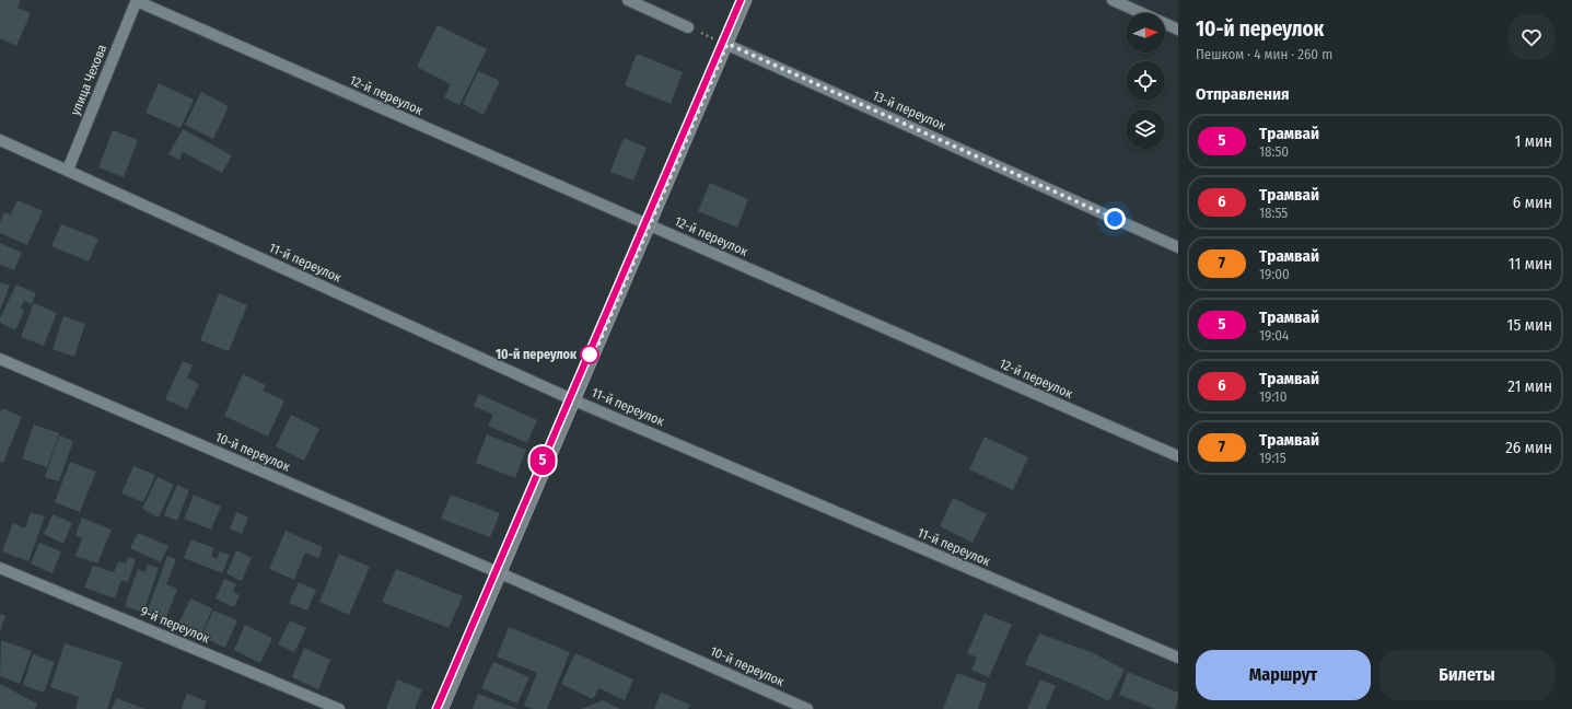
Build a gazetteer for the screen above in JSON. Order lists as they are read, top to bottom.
{
  "streets": {
    "street": [
      "улица Чехова",
      "12-й переулок",
      "13-й переулок",
      "11-й переулок",
      "10-й переулок",
      "9-й переулок"
    ]
  },
  "crossings": [
    ["улица Чехова", "12-й переулок"],
    ["улица Чехова", "11-й переулок"]
  ],
  "places": ["10-й переулок"],
  "lines": ["tram line 5"],
  "north": "right",
  "page": {
    "on_map": "5",
    "heading": [
      ["10-й переулок", "Пешком · 4 мин · 260 m"],
      "Отправления"
    ],
    "list": [
      {
        "mark": "5",
        "name": "Трамвай",
        "note": "18:50",
        "value": "1 мин"
      },
      {
        "mark": "6",
        "name": "Трамвай",
        "note": "18:55",
        "value": "6 мин"
      },
      {
        "mark": "7",
        "name": "Трамвай",
        "note": "19:00",
        "value": "11 мин"
      },
      {
        "mark": "5",
        "name": "Трамвай",
        "note": "19:04",
        "value": "15 мин"
      },
      {
        "mark": "6",
        "name": "Трамвай",
        "note": "19:10",
        "value": "21 мин"
      },
      {
        "mark": "7",
        "name": "Трамвай",
        "note": "19:15",
        "value": "26 мин"
      }
    ],
    "buttons": ["Маршрут", "Билеты"]
  }
}
